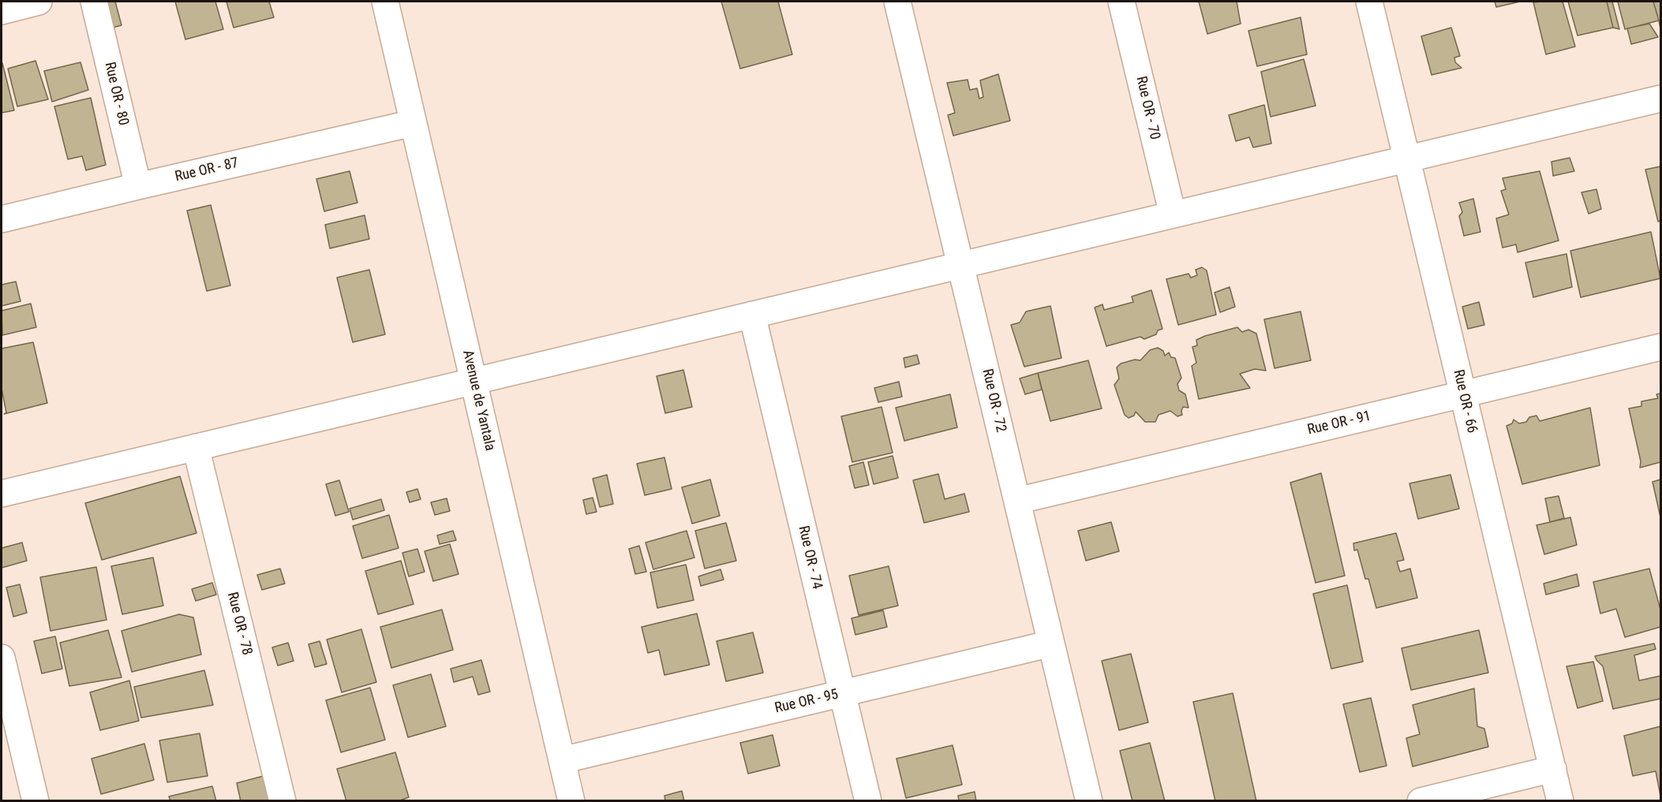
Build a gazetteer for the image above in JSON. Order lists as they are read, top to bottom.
{
  "streets": {
    "street": [
      "Rue OR - 80",
      "Rue OR - 70",
      "Rue OR - 87",
      "Avenue de Yantala",
      "Rue OR - 72",
      "Rue OR - 66",
      "Rue OR - 91",
      "Rue OR - 74",
      "Rue OR - 78",
      "Rue OR - 95"
    ]
  },
  "crossings": [
    ["Rue OR - 80", "Rue OR - 87"],
    ["Rue OR - 87", "Avenue de Yantala"],
    ["Avenue de Yantala", "Rue OR - 95"],
    ["Rue OR - 72", "Rue OR - 91"],
    ["Rue OR - 72", "Rue OR - 95"],
    ["Rue OR - 66", "Rue OR - 91"],
    ["Rue OR - 74", "Rue OR - 95"]
  ]
}
